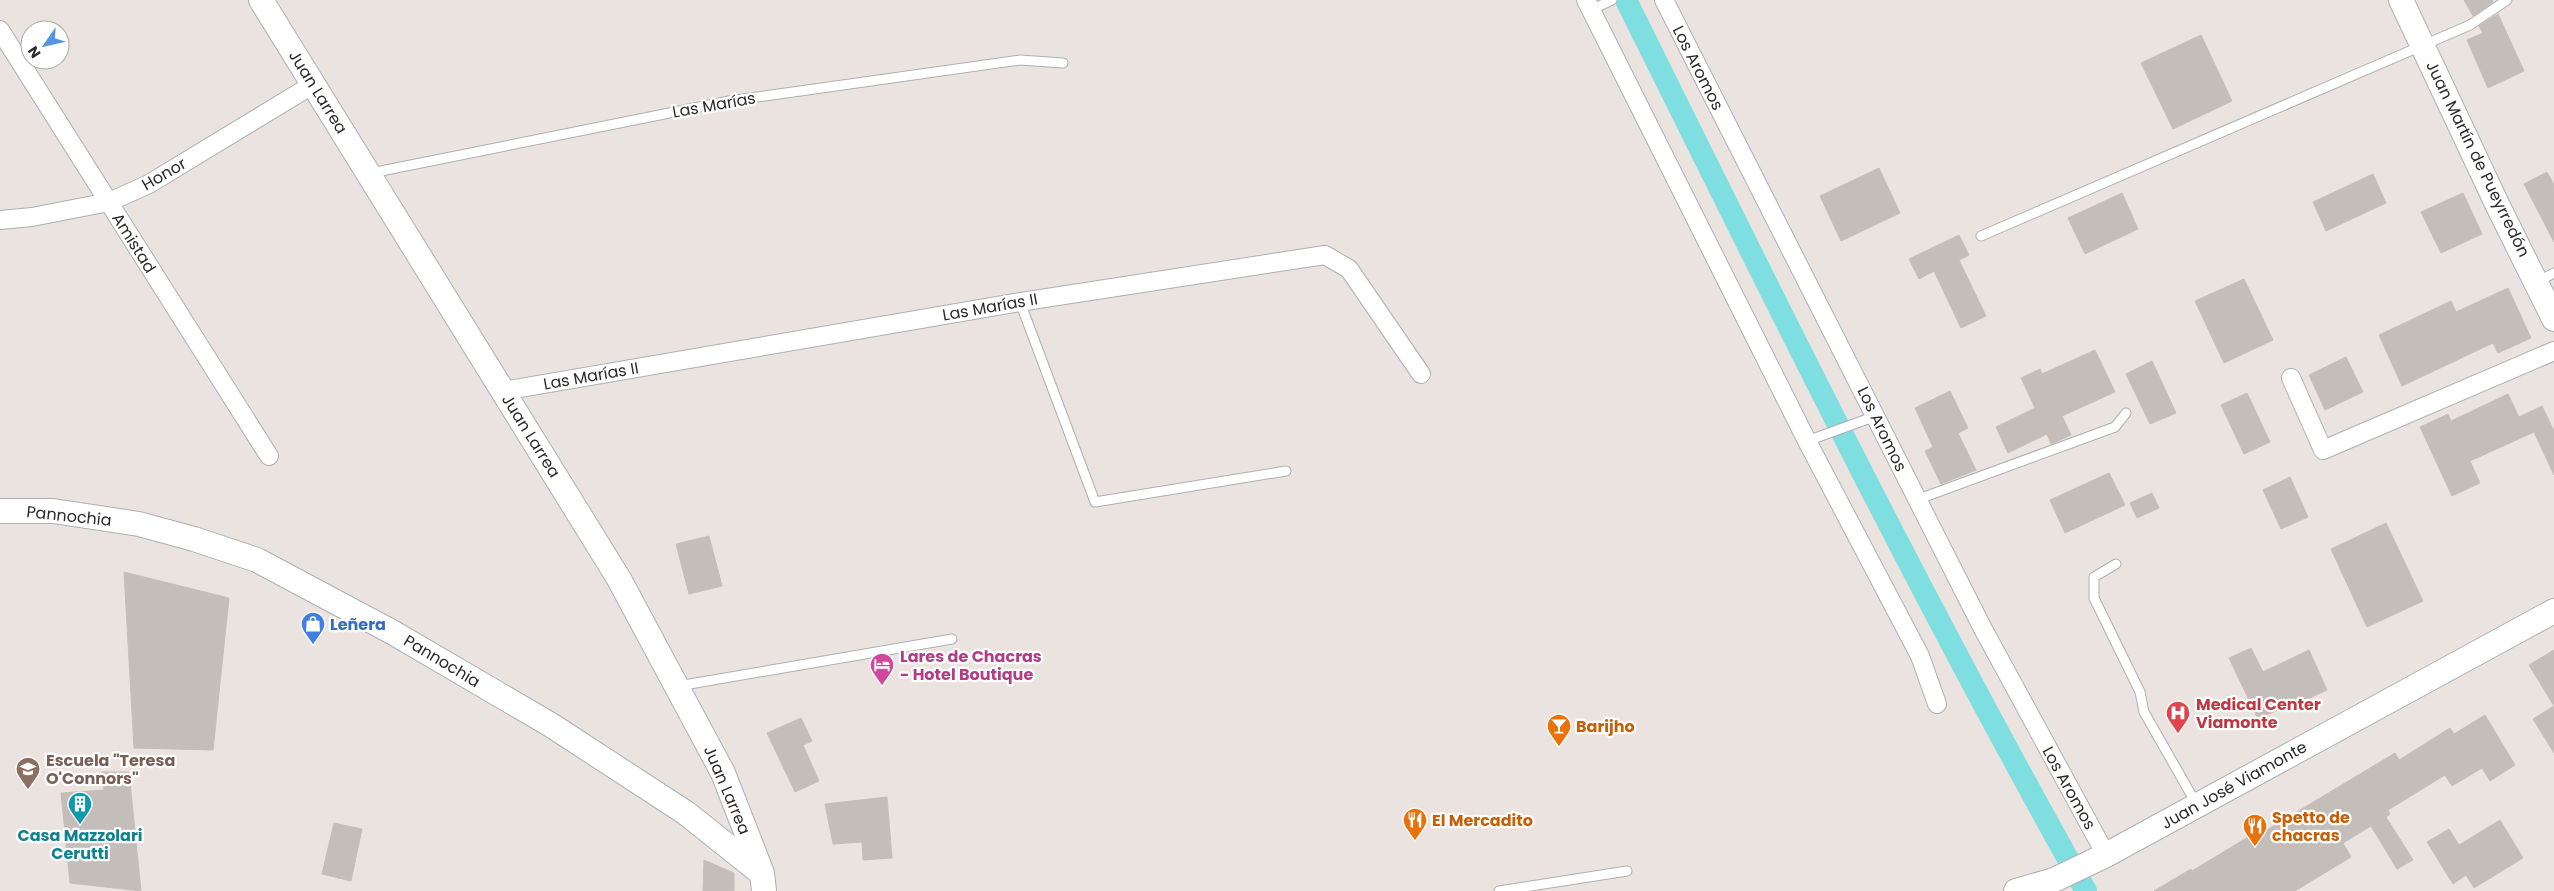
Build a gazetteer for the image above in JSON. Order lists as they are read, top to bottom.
{
  "streets": {
    "main road": [
      "Juan Larrea",
      "Juan Martín de Pueyrredón",
      "Pannochia",
      "Juan José Viamonte"
    ],
    "street": [
      "Los Aromos",
      "Honor",
      "Amistad",
      "Las Marías II"
    ],
    "lane": ["Las Marías"]
  },
  "crossings": [
    ["Los Aromos", "Juan José Viamonte"],
    ["Juan Larrea", "Las Marías"],
    ["Juan Larrea", "Honor"],
    ["Juan Larrea", "Las Marías II"],
    ["Juan Larrea", "Pannochia"],
    ["Honor", "Amistad"]
  ],
  "places": {
    "shop": ["Leñera"],
    "hotel": ["Lares de Chacras - Hotel Boutique"],
    "hospital": ["Medical Center Viamonte"],
    "bar": ["Barijho"],
    "school or university": ["Escuela \"Teresa O'Connors\""],
    "building": ["Casa Mazzolari Cerutti"],
    "restaurant": ["El Mercadito", "Spetto de chacras"]
  },
  "north": "bottom left"
}
